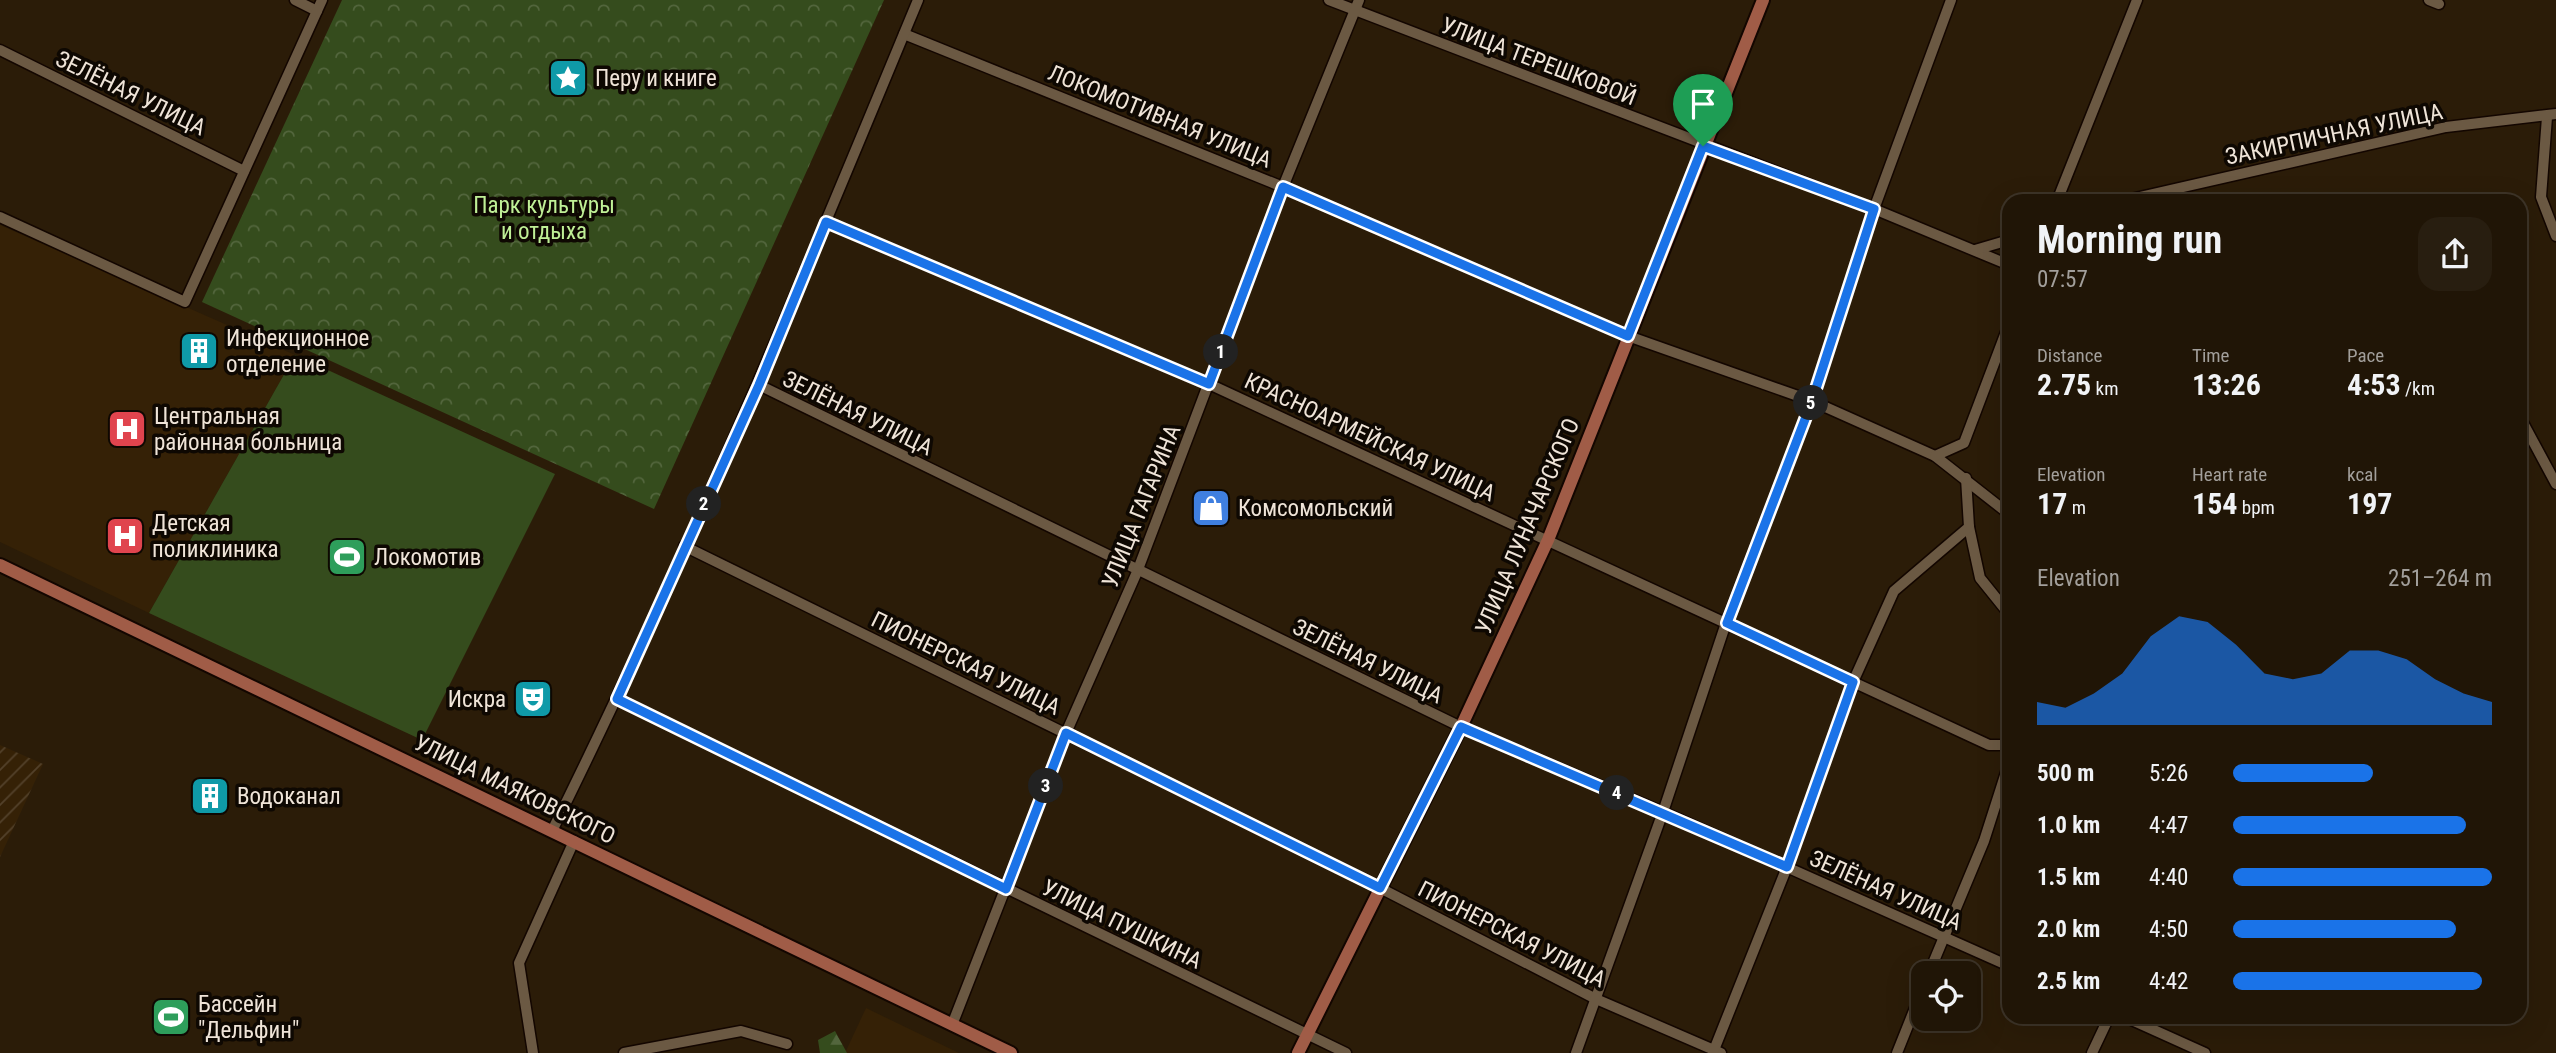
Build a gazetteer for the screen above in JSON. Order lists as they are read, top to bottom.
{
  "streets": {
    "main road": ["УЛИЦА ЛУНАЧАРСКОГО", "УЛИЦА МАЯКОВСКОГО"],
    "street": [
      "УЛИЦА ТЕРЕШКОВОЙ",
      "ЗЕЛЁНАЯ УЛИЦА",
      "ЛОКОМОТИВНАЯ УЛИЦА",
      "ЗАКИРПИЧНАЯ УЛИЦА",
      "КРАСНОАРМЕЙСКАЯ УЛИЦА",
      "УЛИЦА ГАГАРИНА",
      "ПИОНЕРСКАЯ УЛИЦА",
      "УЛИЦА ПУШКИНА"
    ]
  },
  "crossings": [
    ["УЛИЦА ТЕРЕШКОВОЙ", "УЛИЦА ГАГАРИНА"],
    ["УЛИЦА ТЕРЕШКОВОЙ", "УЛИЦА ЛУНАЧАРСКОГО"],
    ["ЗЕЛЁНАЯ УЛИЦА", "УЛИЦА ГАГАРИНА"],
    ["ЗЕЛЁНАЯ УЛИЦА", "УЛИЦА ЛУНАЧАРСКОГО"],
    ["ЛОКОМОТИВНАЯ УЛИЦА", "УЛИЦА ГАГАРИНА"],
    ["ЛОКОМОТИВНАЯ УЛИЦА", "УЛИЦА ЛУНАЧАРСКОГО"],
    ["КРАСНОАРМЕЙСКАЯ УЛИЦА", "УЛИЦА ГАГАРИНА"],
    ["КРАСНОАРМЕЙСКАЯ УЛИЦА", "УЛИЦА ЛУНАЧАРСКОГО"],
    ["УЛИЦА ГАГАРИНА", "ПИОНЕРСКАЯ УЛИЦА"],
    ["УЛИЦА ГАГАРИНА", "УЛИЦА МАЯКОВСКОГО"],
    ["УЛИЦА ГАГАРИНА", "УЛИЦА ПУШКИНА"],
    ["УЛИЦА ЛУНАЧАРСКОГО", "ПИОНЕРСКАЯ УЛИЦА"],
    ["УЛИЦА ЛУНАЧАРСКОГО", "УЛИЦА ПУШКИНА"]
  ],
  "parks": ["Парк культуры и отдыха"],
  "places": {
    "place": ["Перу и книге"],
    "building": ["Инфекционное отделение", "Водоканал"],
    "hospital": ["Центральная районная больница", "Детская поликлиника"],
    "shop": ["Комсомольский"],
    "sports": ["Локомотив", "Бассейн \"Дельфин\""],
    "theatre": ["Искра"]
  },
  "page": {
    "heading": ["Morning run", "07:57"],
    "stats": [
      ["Distance", "2.75 km"],
      ["Time", "13:26"],
      ["Pace", "4:53 /km"],
      ["Elevation", "17 m"],
      ["Heart rate", "154 bpm"],
      ["kcal", "197"]
    ],
    "pins": [
      "1",
      "5",
      "2",
      "3",
      "4"
    ],
    "chart": ["Elevation", "251–264 m"],
    "list": [
      {
        "name": "500 m",
        "note": "5:26"
      },
      {
        "name": "1.0 km",
        "note": "4:47"
      },
      {
        "name": "1.5 km",
        "note": "4:40"
      },
      {
        "name": "2.0 km",
        "note": "4:50"
      },
      {
        "name": "2.5 km",
        "note": "4:42"
      }
    ]
  }
}
